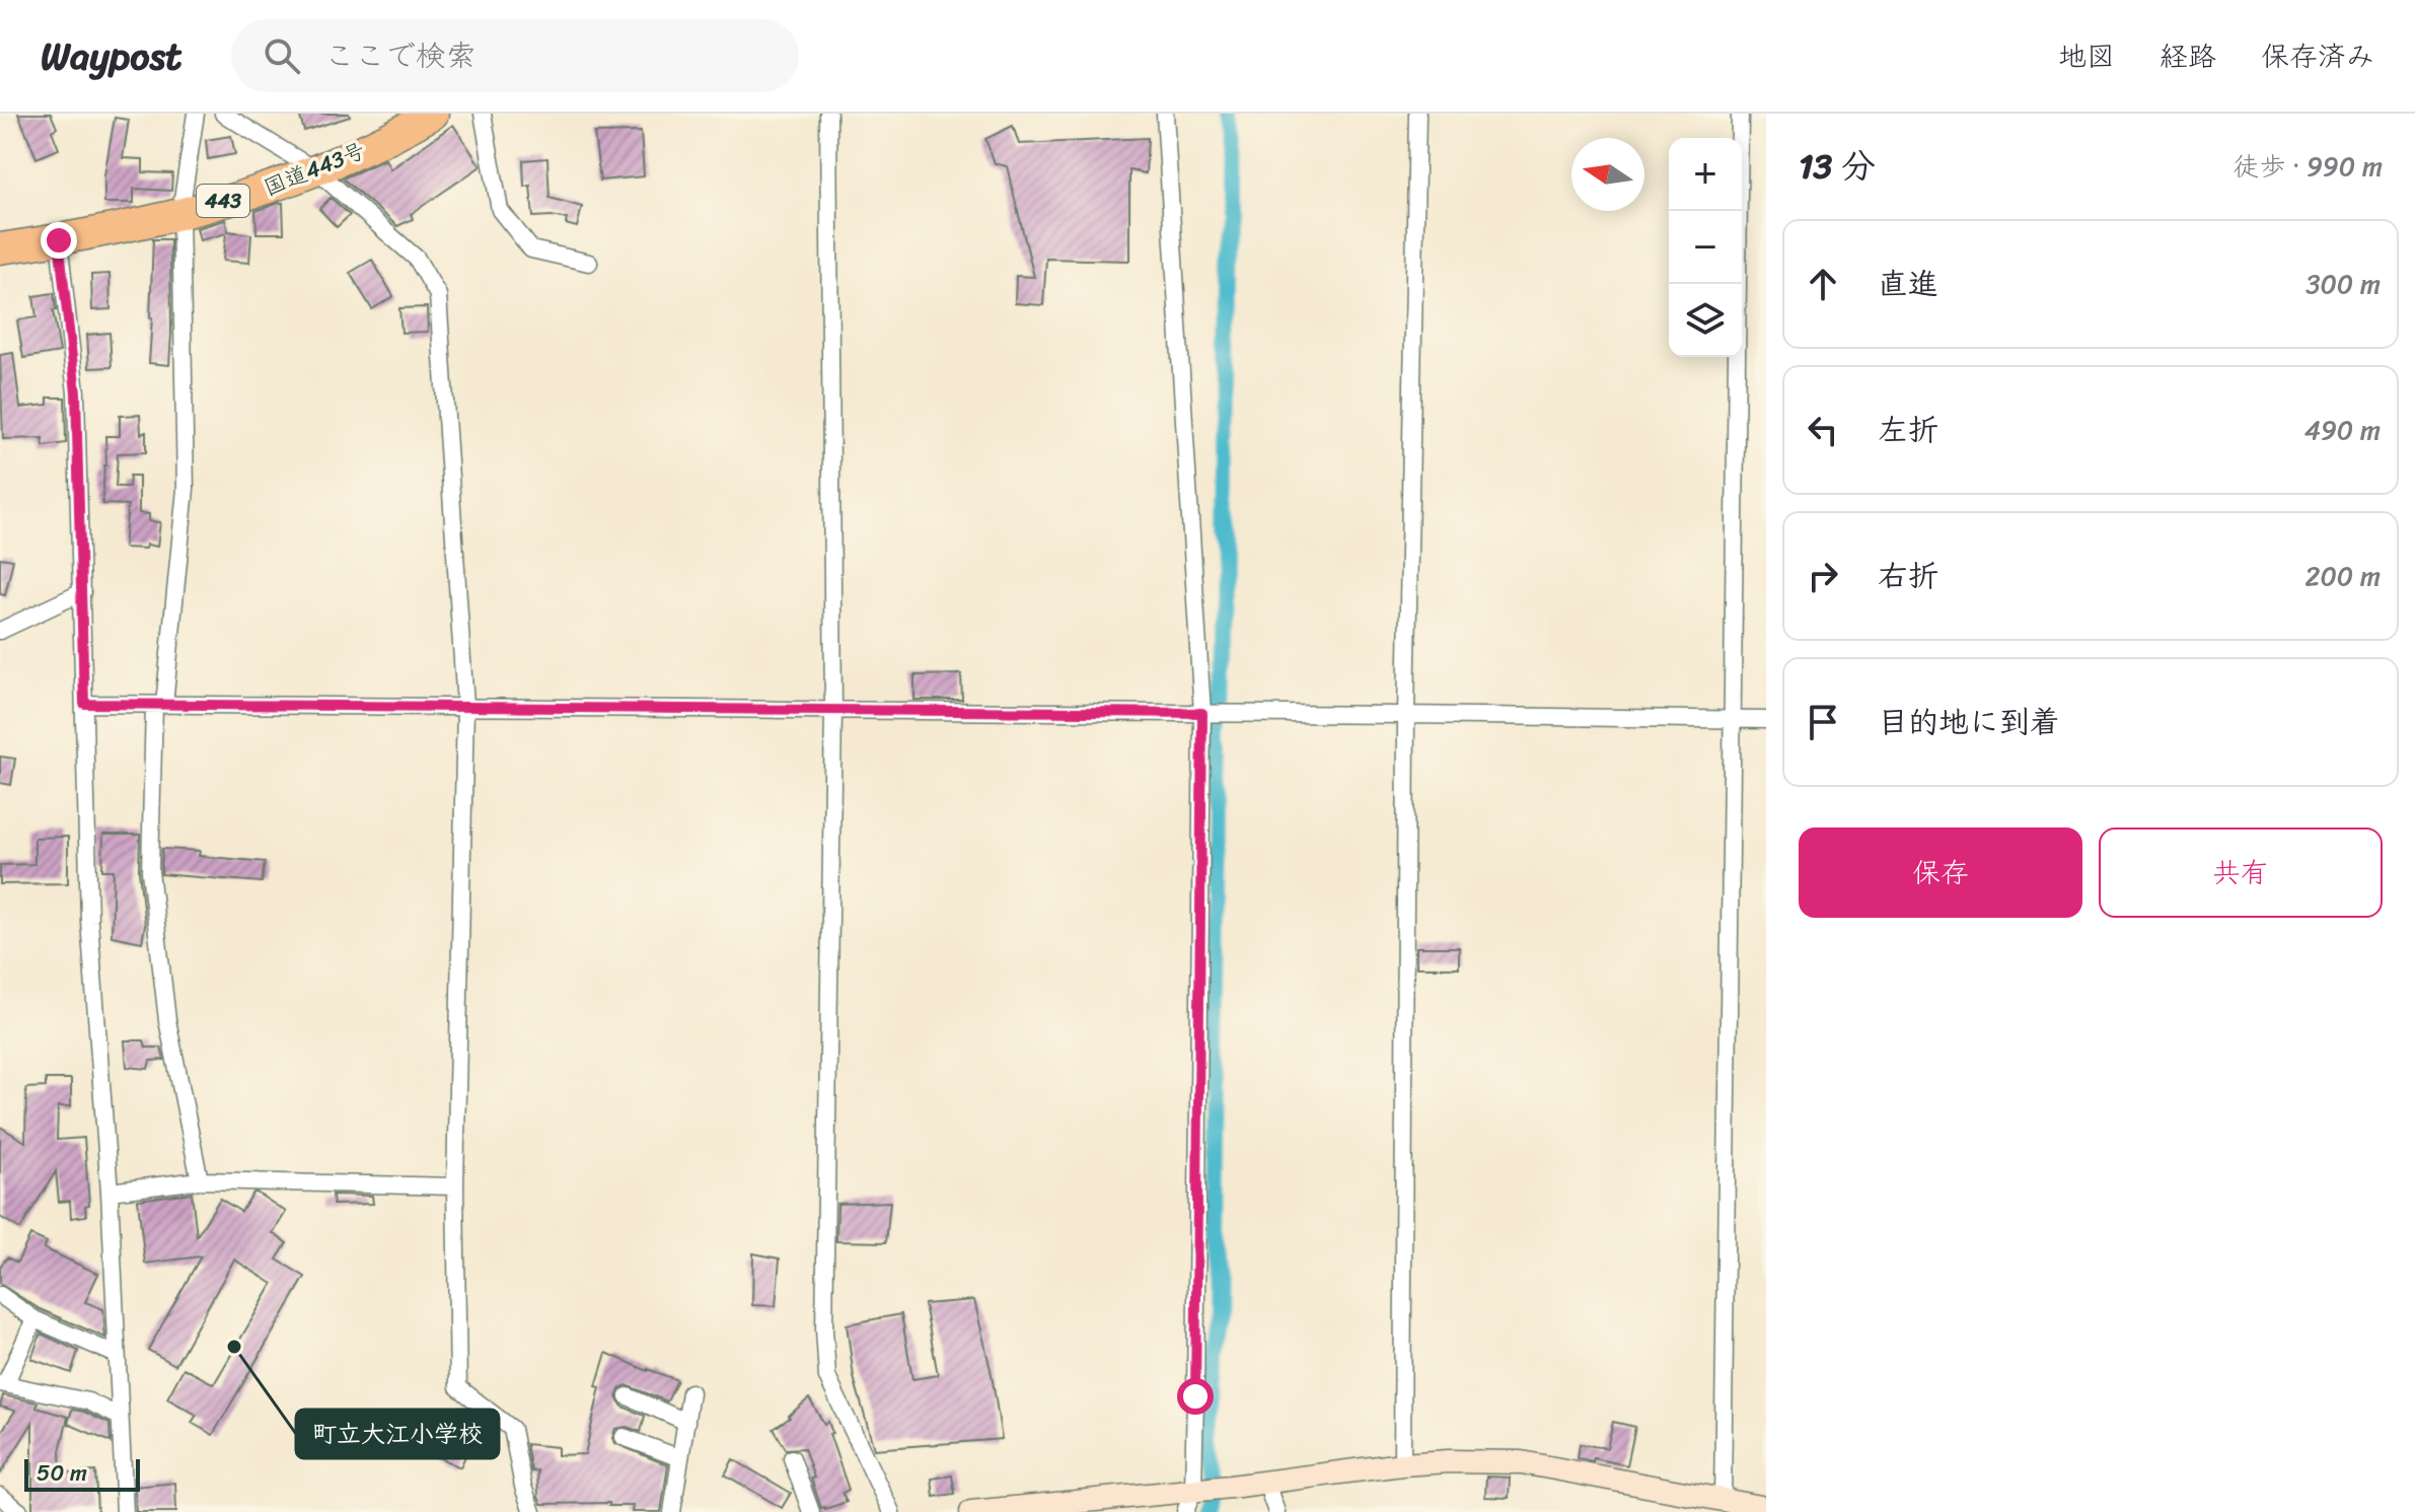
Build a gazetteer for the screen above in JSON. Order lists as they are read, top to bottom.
{
  "streets": {
    "highway": ["国道443号", "443"]
  },
  "places": ["町立大江小学校"],
  "scale_bar": "50 m",
  "north": "left",
  "page": {
    "header": "Waypost",
    "search": "ここで検索",
    "nav": ["地図", "経路", "保存済み"],
    "heading": ["13 分", "徒歩 · 990 m"],
    "map_buttons": ["+", "−"],
    "list": [
      ["直進", "300 m"],
      ["左折", "490 m"],
      ["右折", "200 m"],
      "目的地に到着"
    ],
    "buttons": ["保存", "共有"],
    "scale": "50 m"
  }
}
